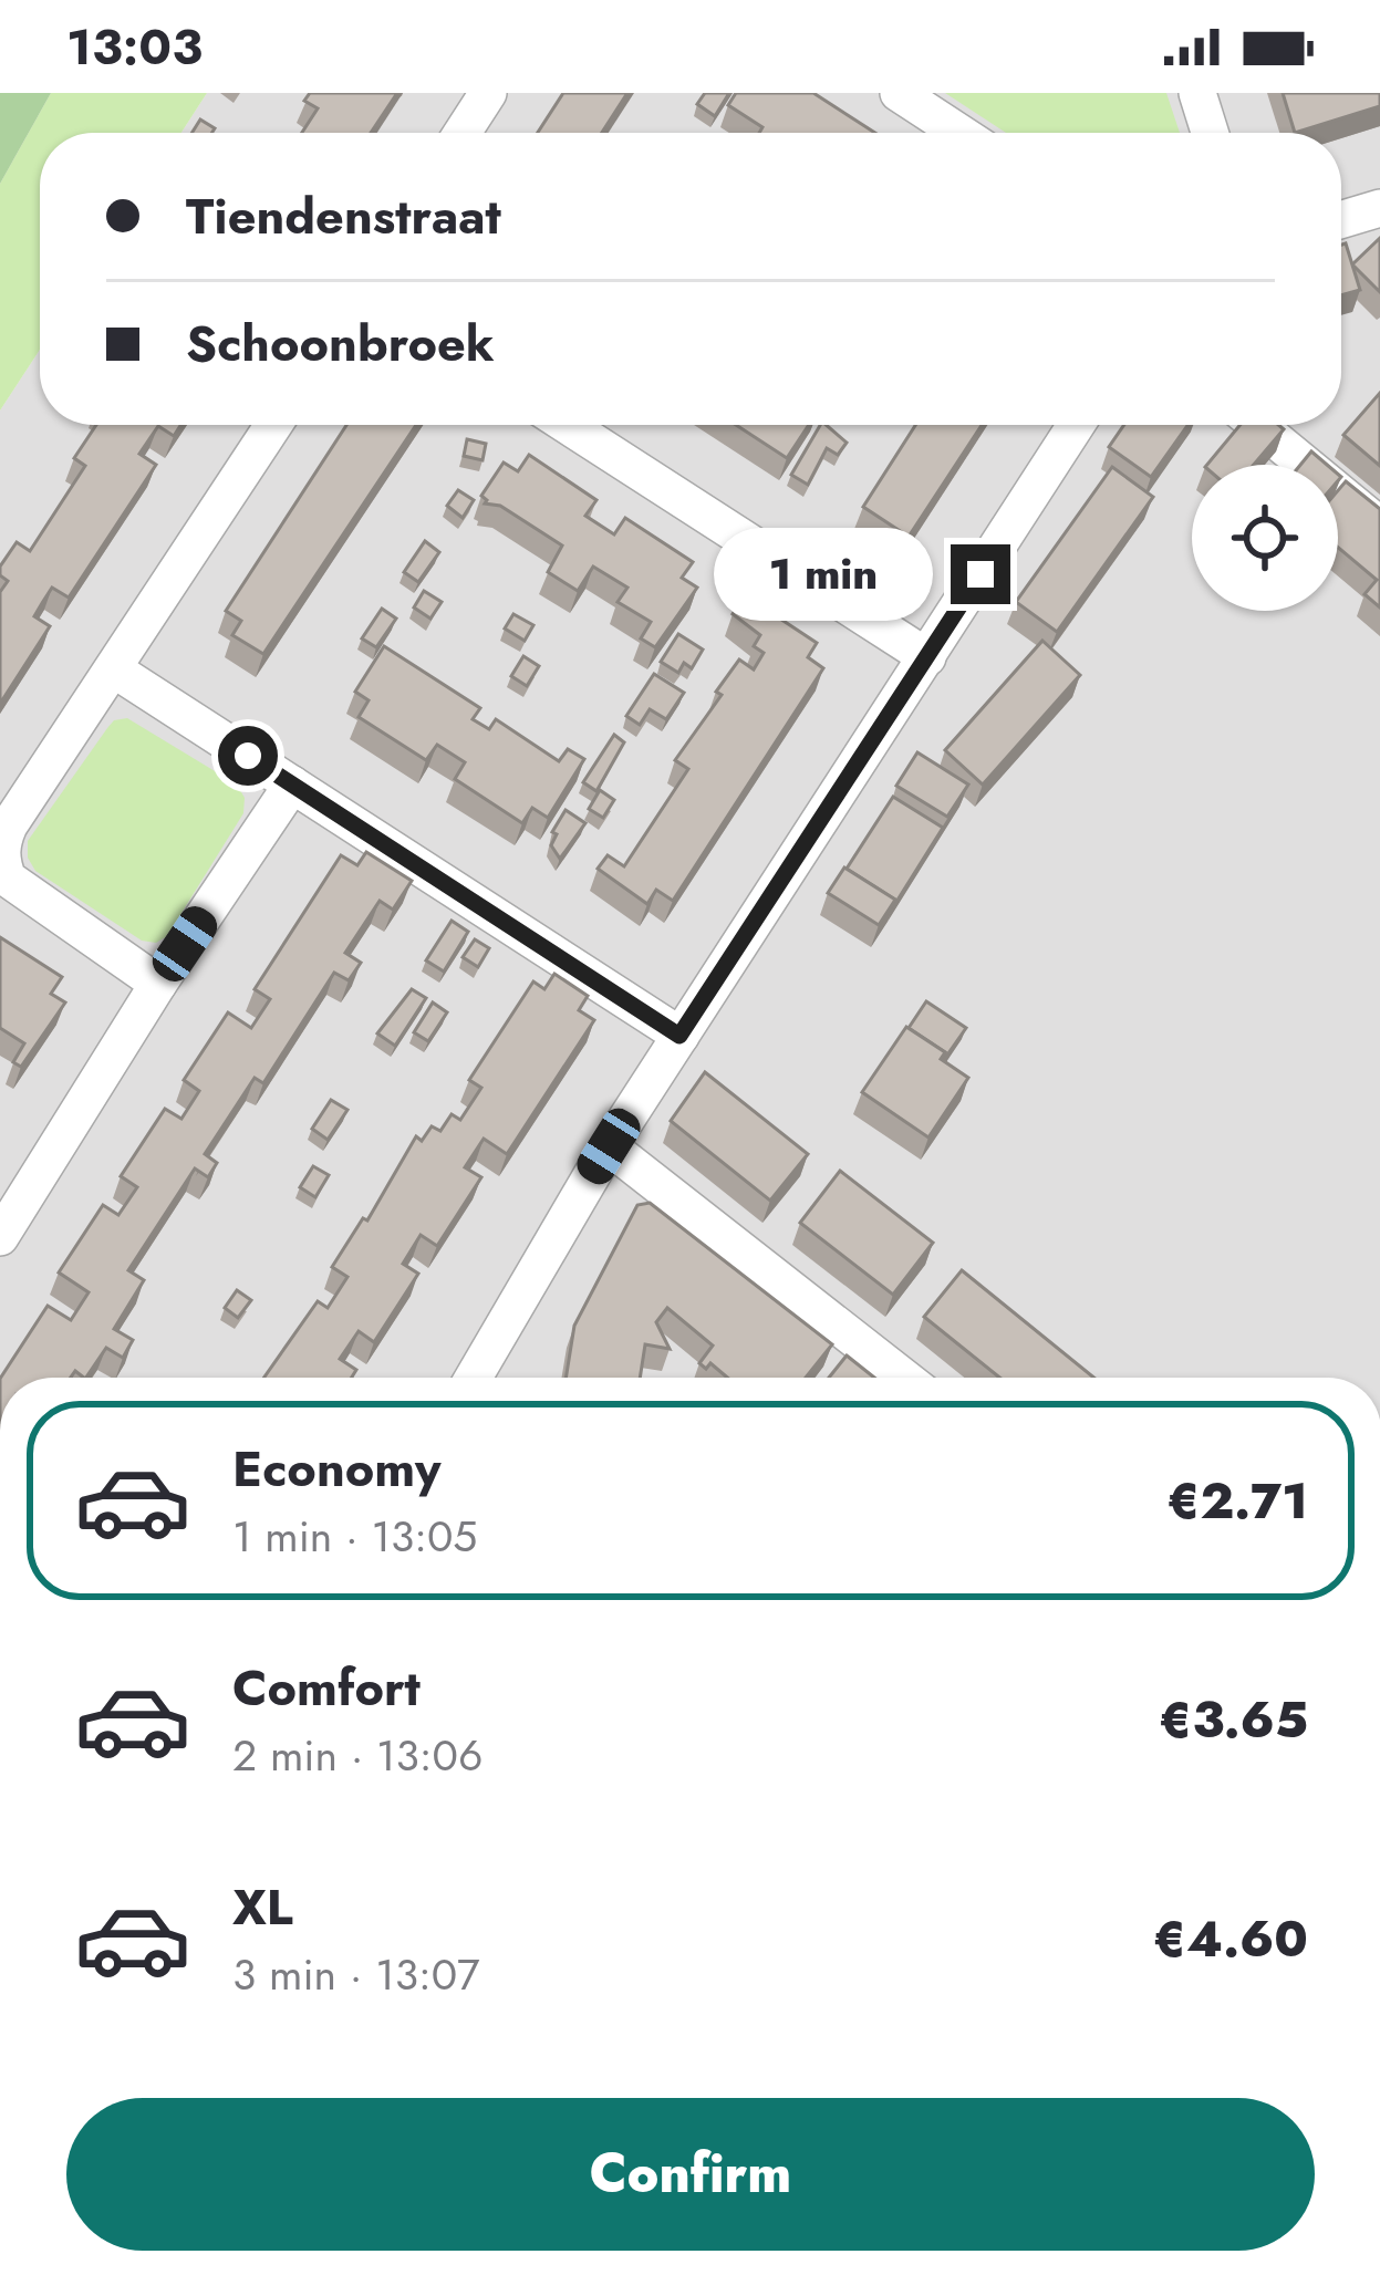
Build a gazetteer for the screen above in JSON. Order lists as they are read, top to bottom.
{
  "page": {
    "status": "13:03",
    "banner": ["Tiendenstraat", "Schoonbroek"],
    "bubble": "1 min",
    "list": [
      {
        "name": "Economy",
        "note": "1 min · 13:05",
        "value": "€2.71"
      },
      {
        "name": "Comfort",
        "note": "2 min · 13:06",
        "value": "€3.65"
      },
      {
        "name": "XL",
        "note": "3 min · 13:07",
        "value": "€4.60"
      }
    ],
    "buttons": "Confirm"
  }
}
